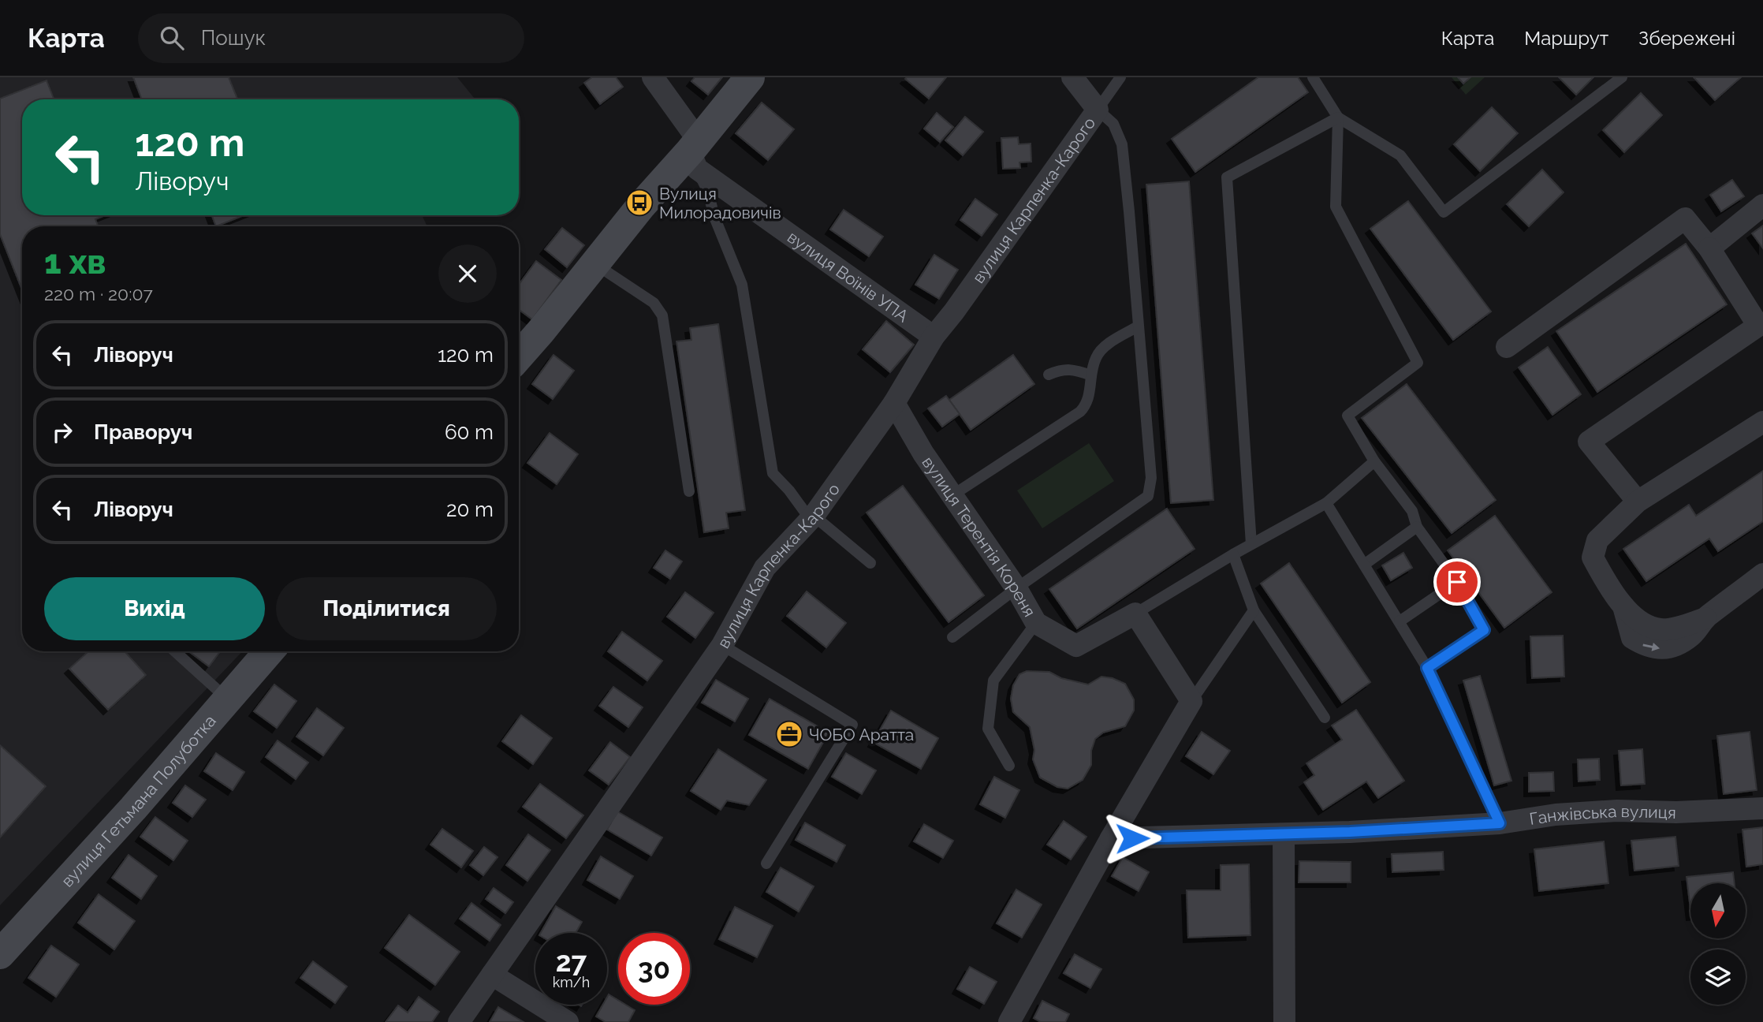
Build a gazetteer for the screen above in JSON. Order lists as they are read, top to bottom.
{
  "streets": {
    "street": [
      "вулиця Карпенка-Карого",
      "вулиця Воїнів УПА",
      "вулиця Терентія Кореня",
      "вулиця Гетьмана Полуботка",
      "Ганжівська вулиця"
    ]
  },
  "crossings": [
    ["вулиця Карпенка-Карого", "вулиця Воїнів УПА"],
    ["вулиця Карпенка-Карого", "вулиця Терентія Кореня"]
  ],
  "places": {
    "bus stop": ["Вулиця Милорадовичів"],
    "office": ["ЧОБО Аратта"]
  },
  "north": "bottom",
  "page": {
    "header": "Карта",
    "search": "Пошук",
    "nav": ["Карта", "Маршрут", "Збережені"],
    "turn": ["120 m", "Ліворуч"],
    "heading": ["1 хв", "220 m · 20:07"],
    "list": [
      {
        "name": "Ліворуч",
        "value": "120 m"
      },
      {
        "name": "Праворуч",
        "value": "60 m"
      },
      {
        "name": "Ліворуч",
        "value": "20 m"
      }
    ],
    "buttons": ["Вихід", "Поділитися"],
    "speed": "27 km/h",
    "limit": "30"
  }
}
